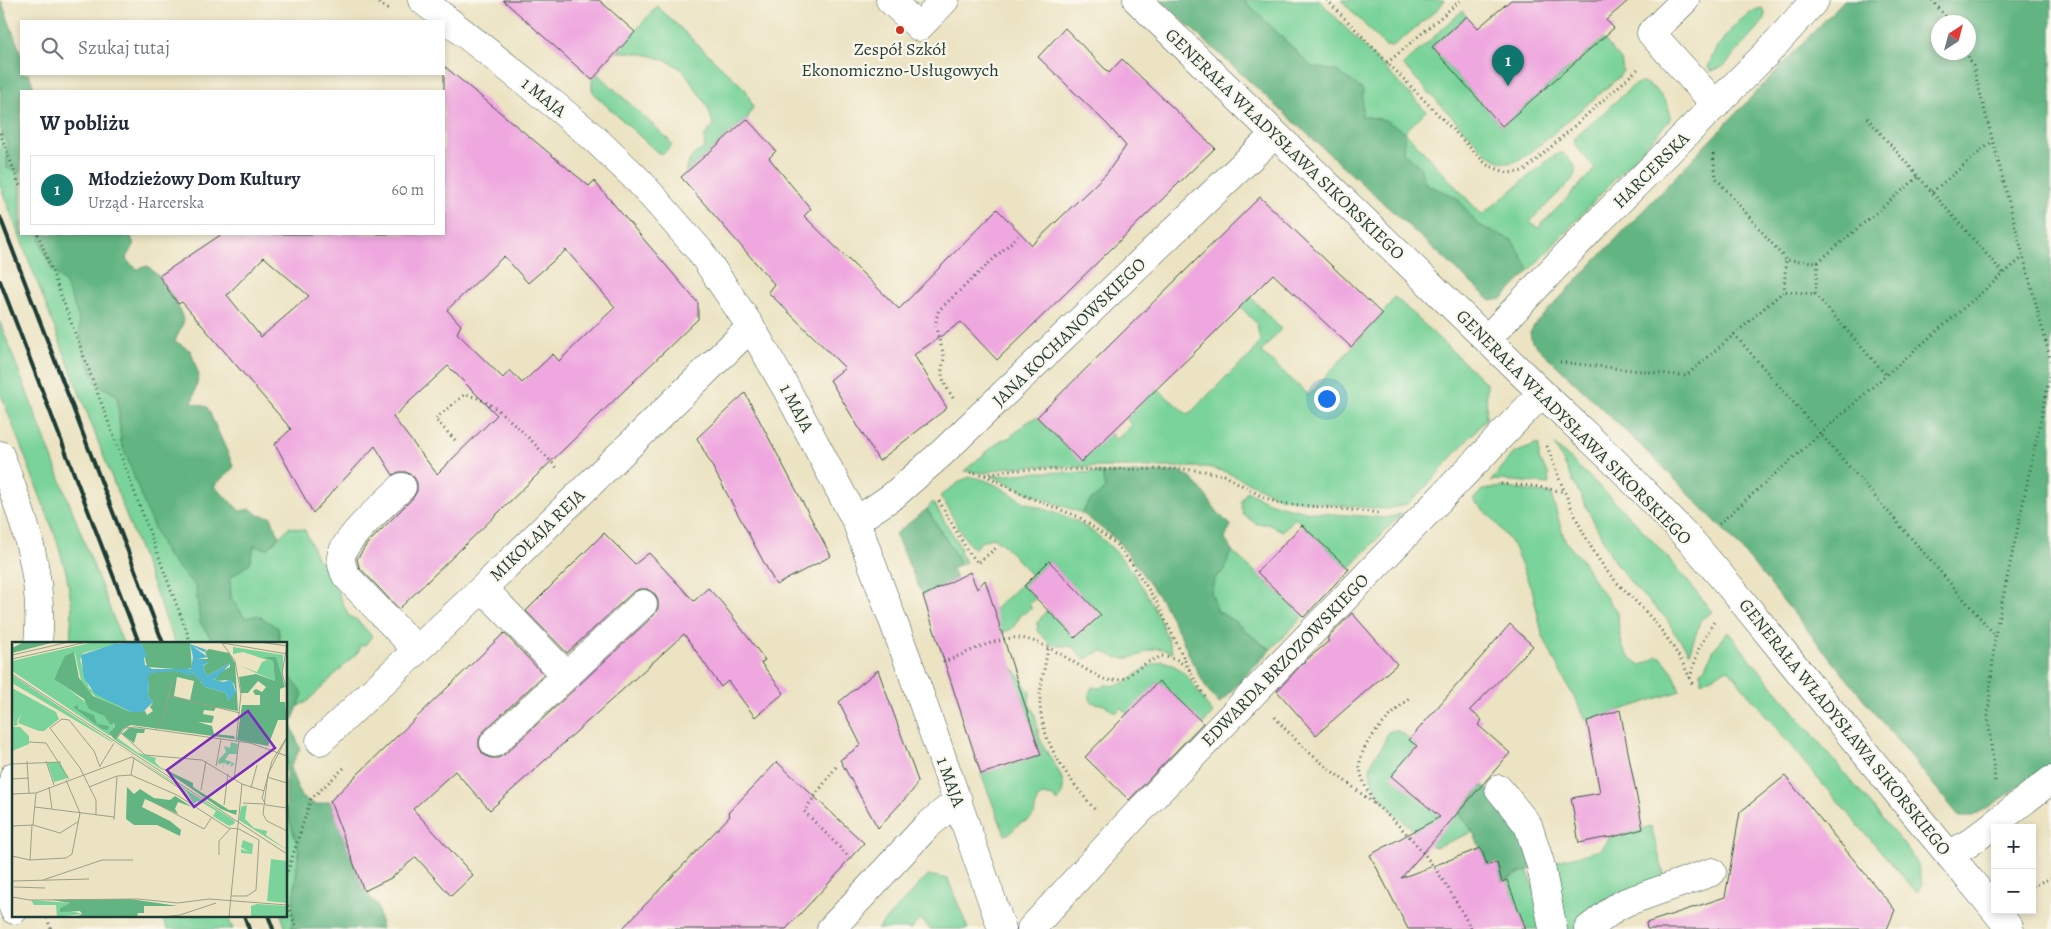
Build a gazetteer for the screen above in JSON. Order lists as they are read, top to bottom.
{
  "streets": {
    "street": [
      "1 MAJA",
      "GENERAŁA WŁADYSŁAWA SIKORSKIEGO",
      "HARCERSKA",
      "JANA KOCHANOWSKIEGO",
      "MIKOŁAJA REJA",
      "EDWARDA BRZOZOWSKIEGO"
    ]
  },
  "crossings": [
    ["1 MAJA", "JANA KOCHANOWSKIEGO"],
    ["1 MAJA", "MIKOŁAJA REJA"],
    ["GENERAŁA WŁADYSŁAWA SIKORSKIEGO", "HARCERSKA"],
    ["GENERAŁA WŁADYSŁAWA SIKORSKIEGO", "JANA KOCHANOWSKIEGO"],
    ["GENERAŁA WŁADYSŁAWA SIKORSKIEGO", "EDWARDA BRZOZOWSKIEGO"]
  ],
  "places": ["Zespół Szkół Ekonomiczno-Usługowych"],
  "north": "top right",
  "page": {
    "search": "Szukaj tutaj",
    "pins": "1",
    "heading": "W pobliżu",
    "list": [
      {
        "mark": "1",
        "name": "Młodzieżowy Dom Kultury",
        "note": "Urząd · Harcerska",
        "value": "60 m"
      }
    ],
    "map_buttons": ["+", "−"]
  }
}
